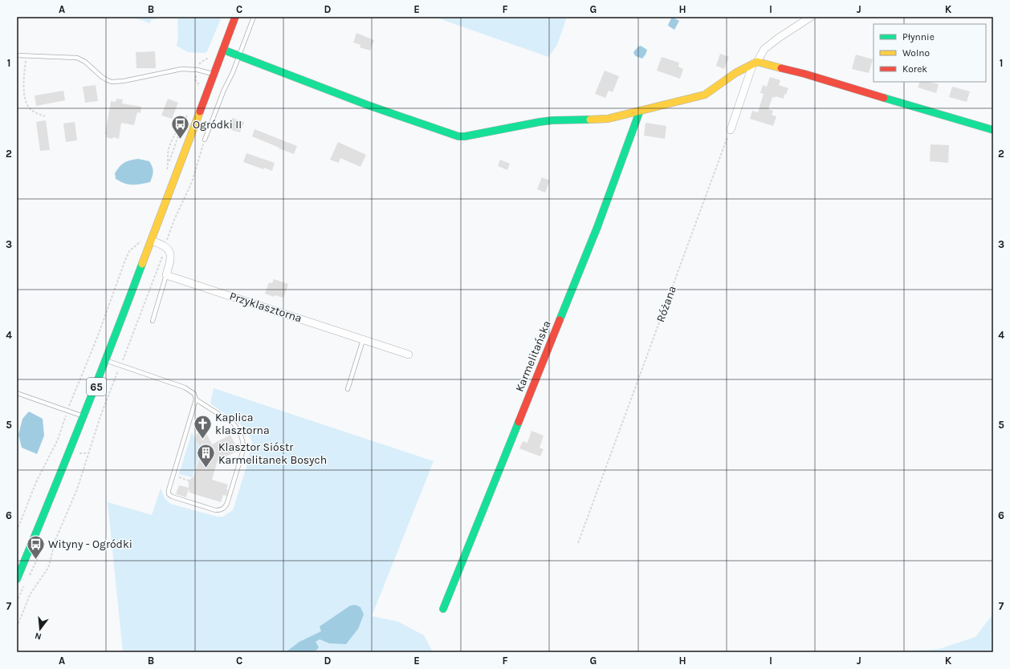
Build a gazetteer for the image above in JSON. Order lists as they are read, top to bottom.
{
  "streets": {
    "street": ["Przyklasztorna", "Karmelitańska", "65"],
    "path": ["Różana"]
  },
  "places": {
    "bus stop": ["Ogródki II", "Wityny - Ogródki"],
    "church": ["Kaplica klasztorna"],
    "building": ["Klasztor Sióstr Karmelitanek Bosych"]
  },
  "legend": ["Płynnie", "Wolno", "Korek"],
  "north": "bottom",
  "grid": {
    "columns": [
      "A",
      "B",
      "C",
      "D",
      "E",
      "F",
      "G",
      "H",
      "I",
      "J",
      "K"
    ],
    "rows": [
      "1",
      "2",
      "3",
      "4",
      "5",
      "6",
      "7"
    ]
  }
}
